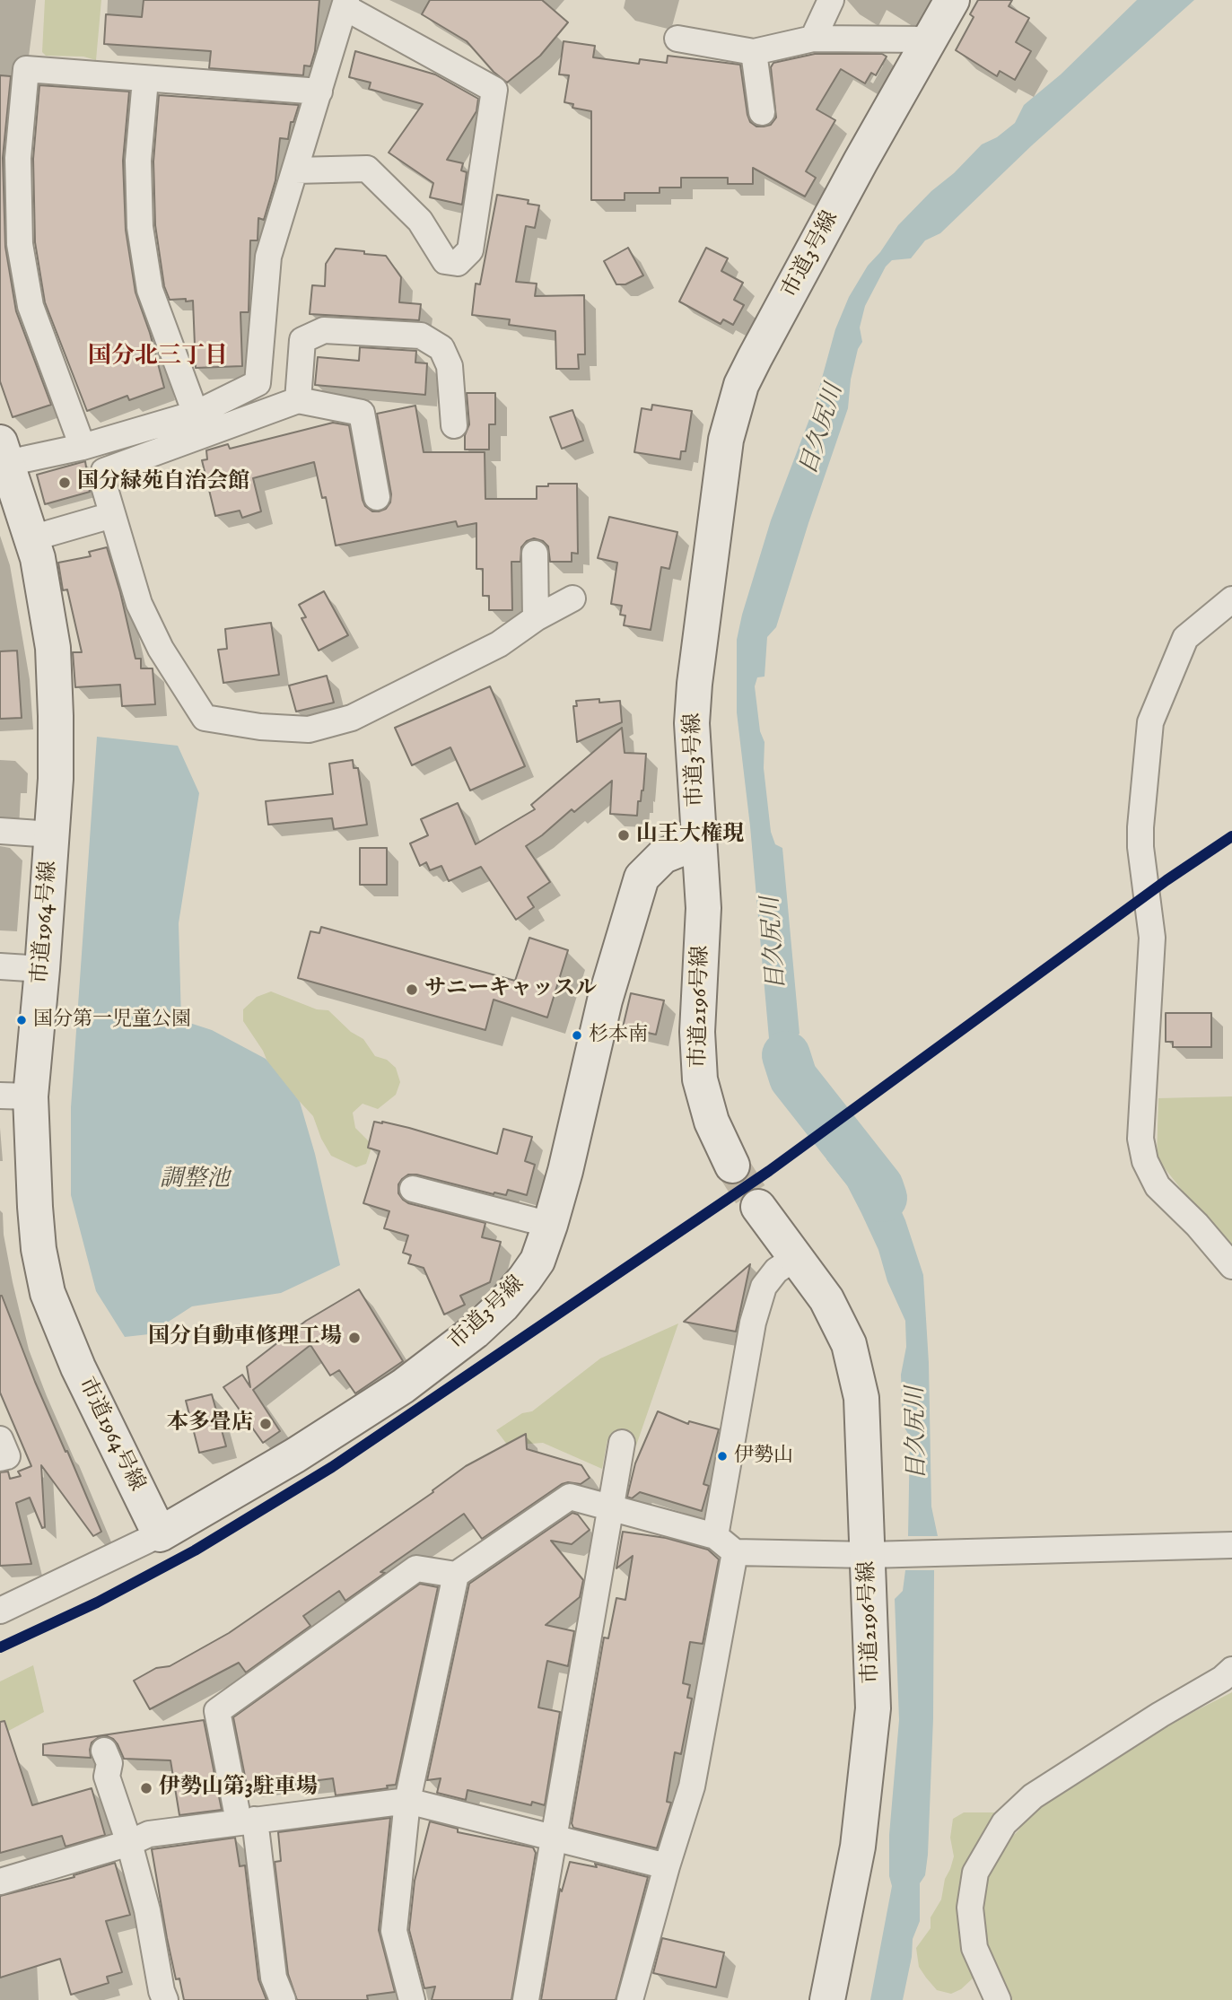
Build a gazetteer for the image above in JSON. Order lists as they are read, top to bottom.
{
  "streets": {
    "street": ["市道3号線", "市道1964号線", "市道2196号線"]
  },
  "crossings": [
    ["市道3号線", "市道1964号線"],
    ["市道3号線", "市道2196号線"]
  ],
  "districts": ["国分北三丁目"],
  "water": ["目久尻川", "調整池"],
  "places": [
    "国分緑苑自治会館",
    "山王大権現",
    "サニーキャッスル",
    "国分第一児童公園",
    "杉本南",
    "国分自動車修理工場",
    "本多畳店",
    "伊勢山",
    "伊勢山第3駐車場"
  ]
}
